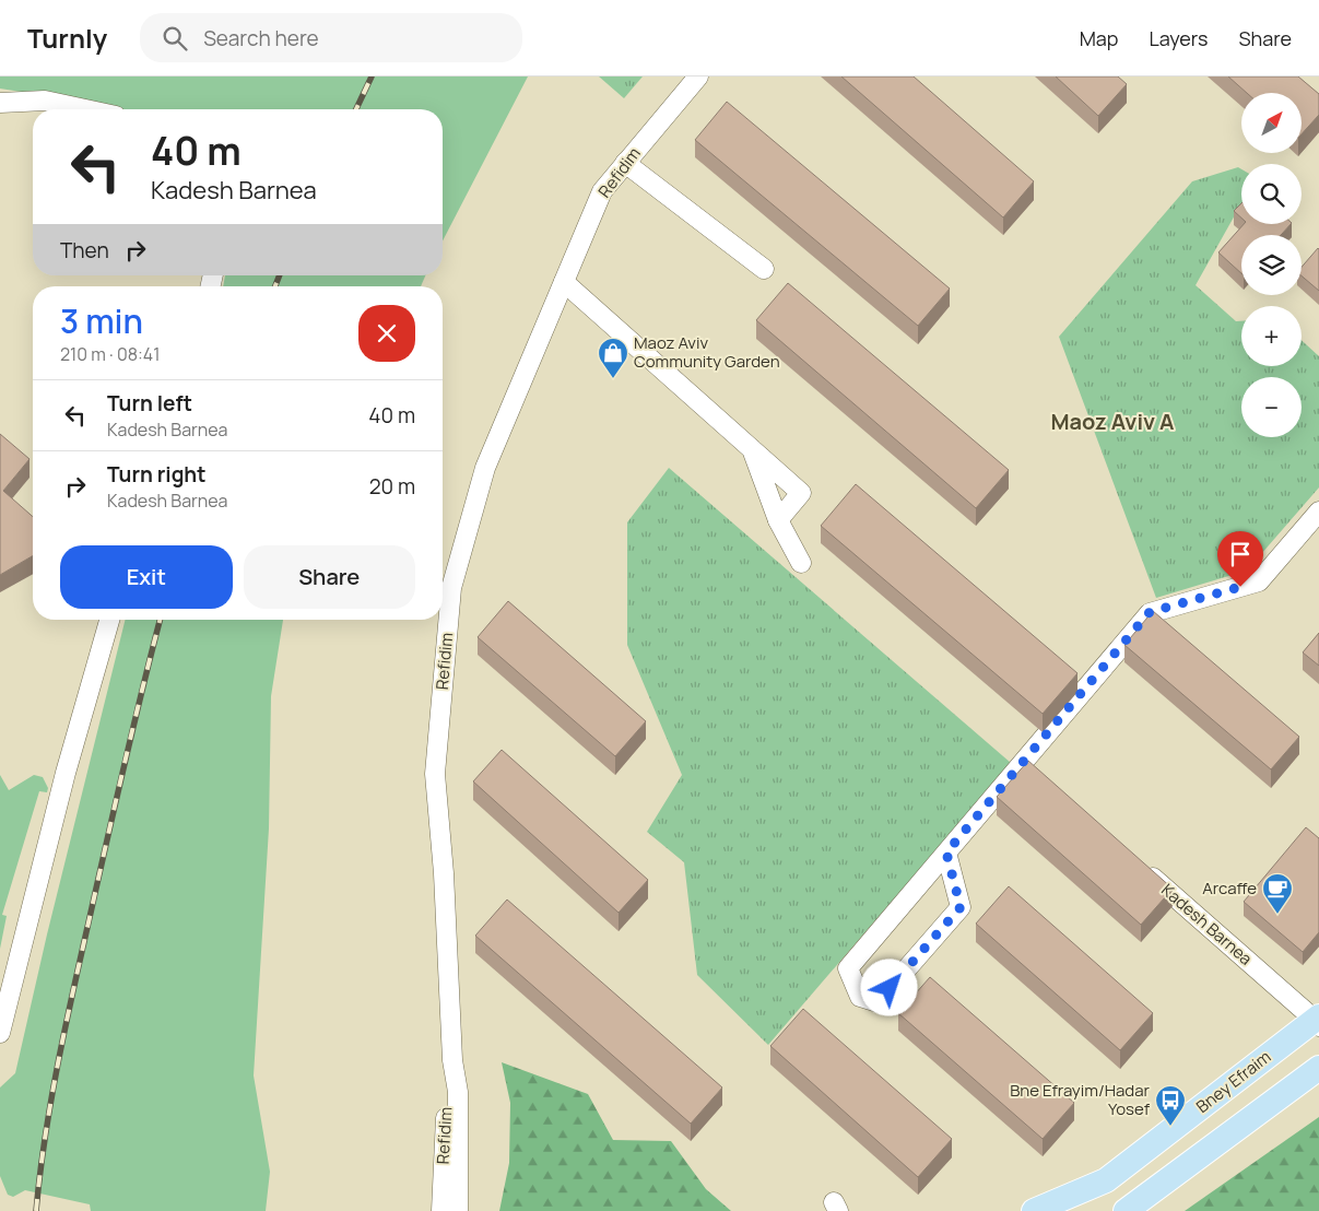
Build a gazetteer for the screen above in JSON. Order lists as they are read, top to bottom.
{
  "streets": {
    "main road": ["Bney Efraim"],
    "street": ["Refidim", "Kadesh Barnea"]
  },
  "crossings": [
    ["Kadesh Barnea", "Bney Efraim"]
  ],
  "districts": ["Maoz Aviv A"],
  "places": {
    "shop": ["Maoz Aviv Community Garden"],
    "cafe": ["Arcaffe"],
    "bus stop": ["Bne Efrayim/Hadar Yosef"]
  },
  "north": "top right",
  "page": {
    "header": "Turnly",
    "search": "Search here",
    "nav": ["Map", "Layers", "Share"],
    "map_buttons": ["+", "−"],
    "turn": ["40 m", "Kadesh Barnea"],
    "then": "Then",
    "heading": ["3 min", "210 m · 08:41"],
    "list": [
      {
        "name": "Turn left",
        "note": "Kadesh Barnea",
        "value": "40 m"
      },
      {
        "name": "Turn right",
        "note": "Kadesh Barnea",
        "value": "20 m"
      }
    ],
    "buttons": ["Exit", "Share"]
  }
}
